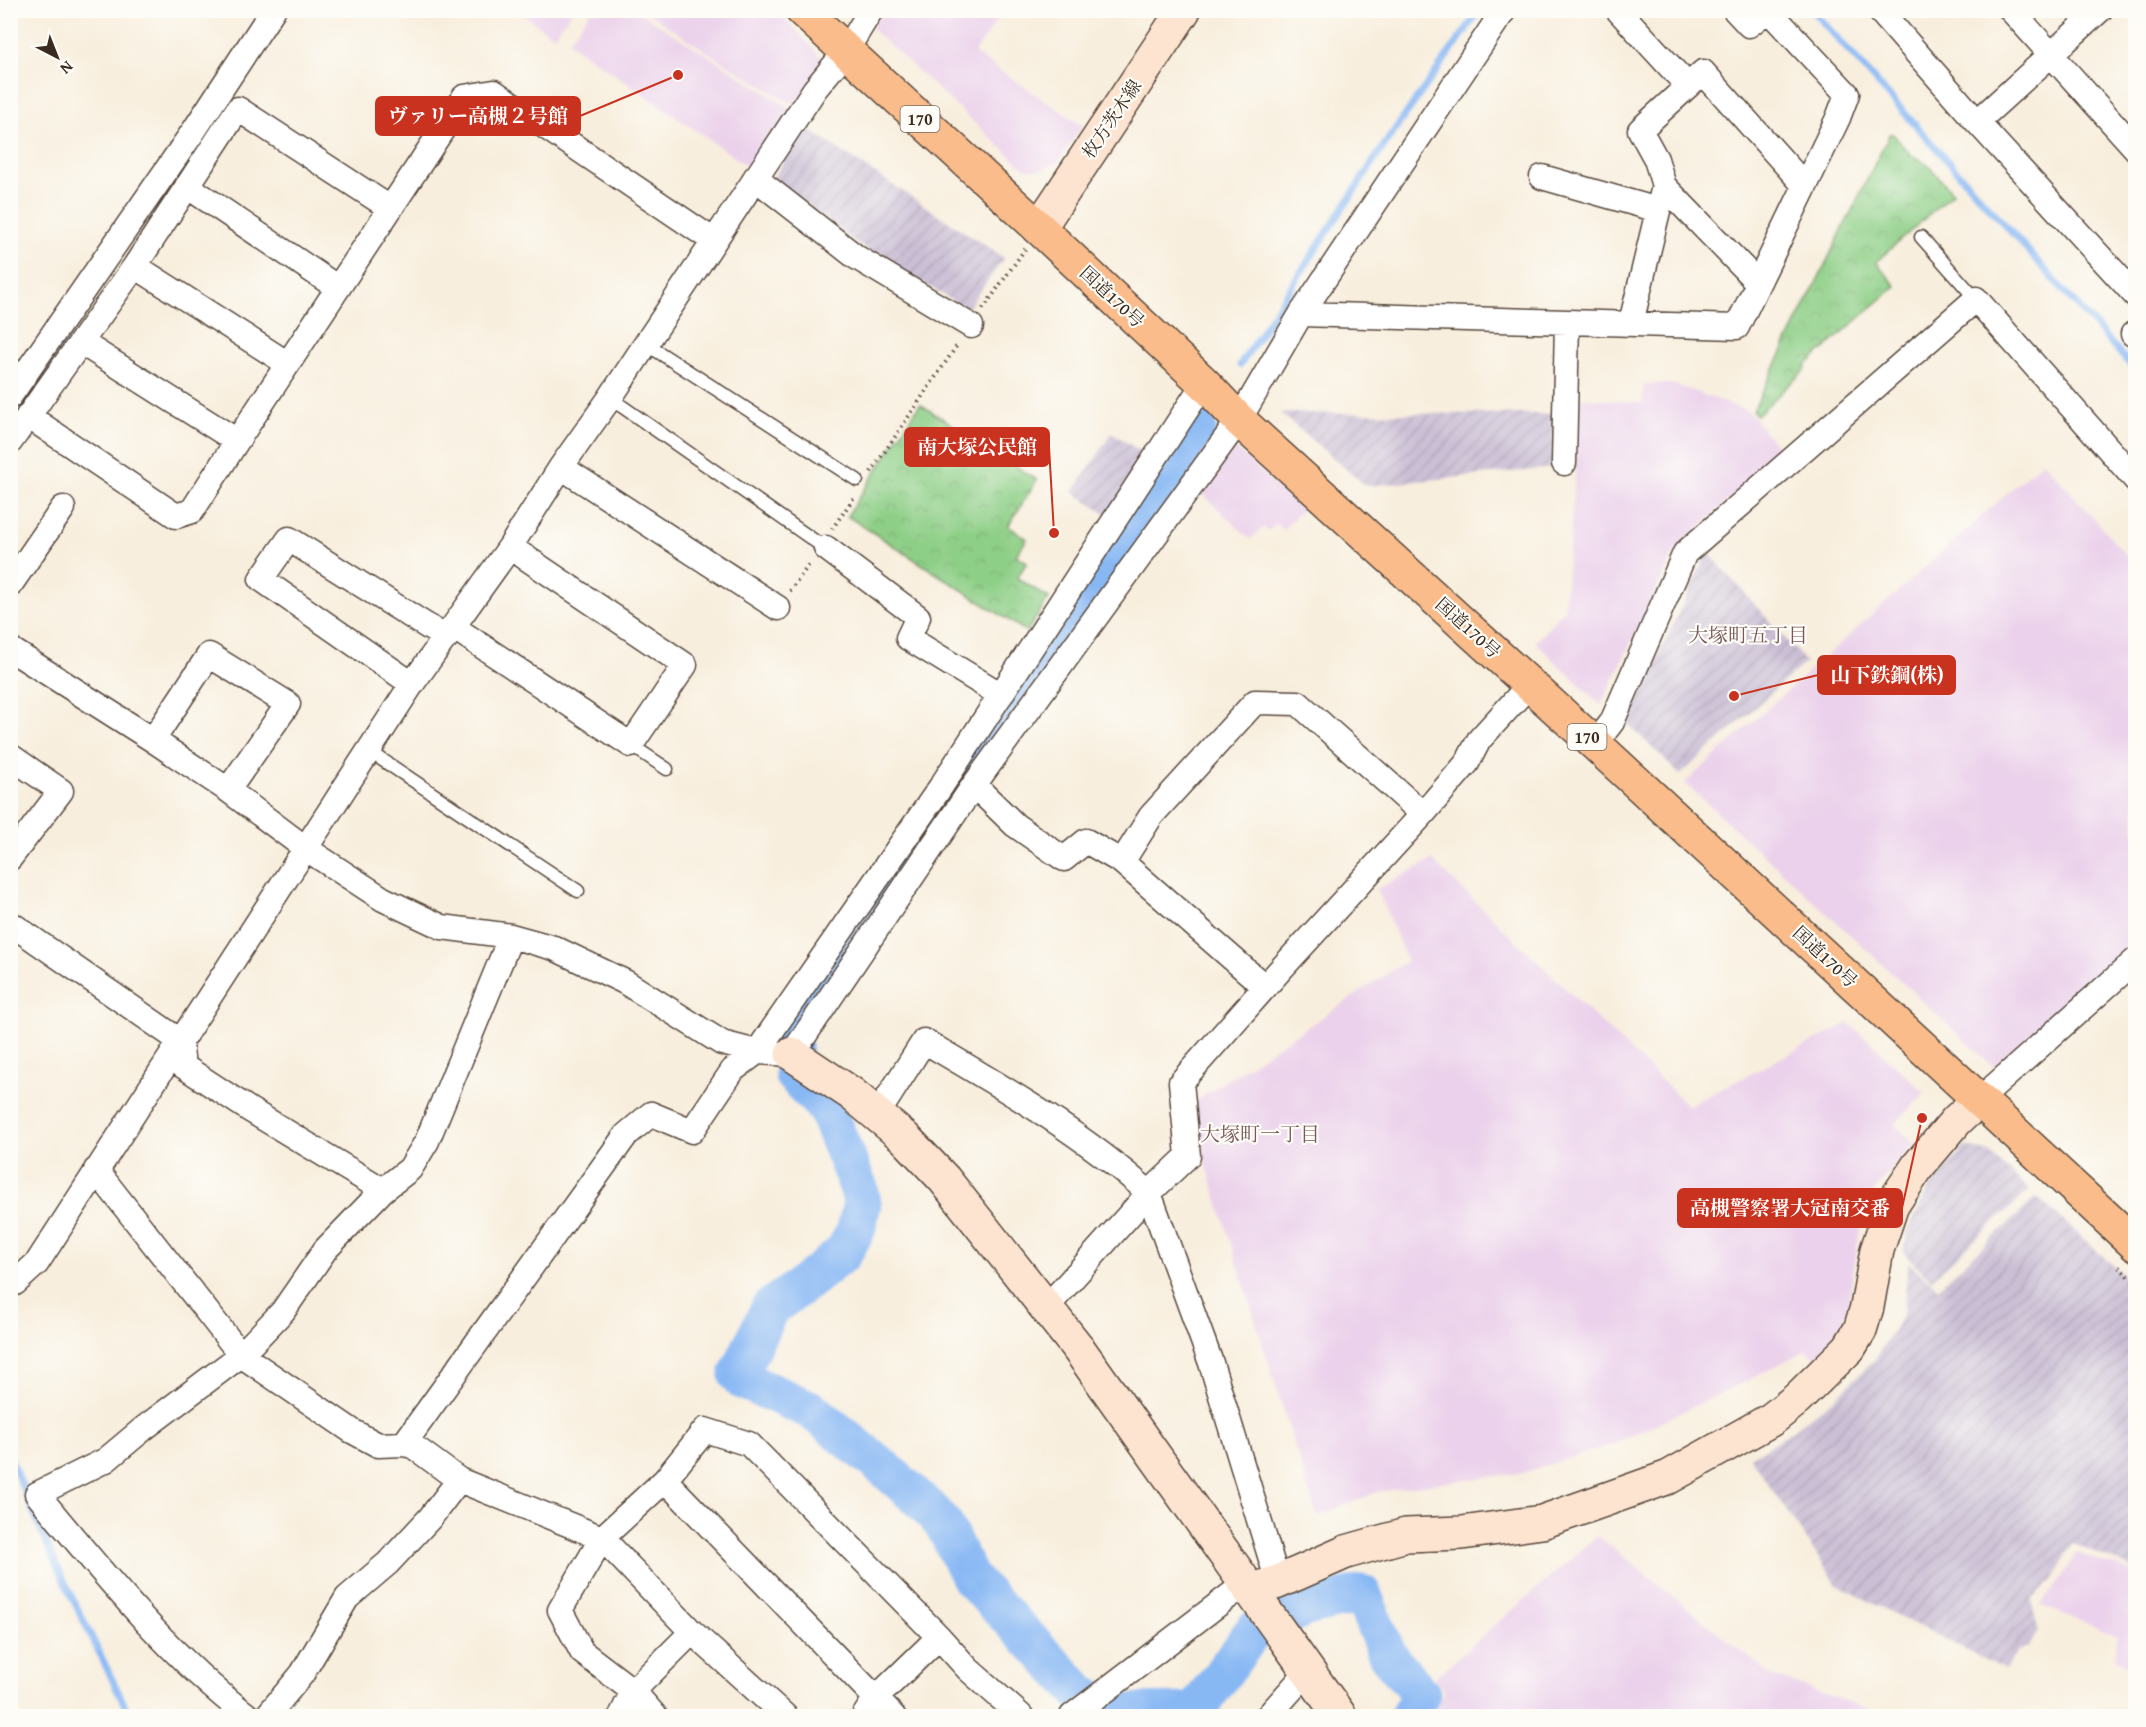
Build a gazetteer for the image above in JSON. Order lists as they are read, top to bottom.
{
  "streets": {
    "highway": ["170", "国道170号"],
    "street": ["枚方茨木線"]
  },
  "crossings": [
    ["枚方茨木線", "国道170号"]
  ],
  "districts": ["大塚町五丁目", "大塚町一丁目"],
  "places": [
    "ヴァリー高槻２号館",
    "南大塚公民館",
    "山下鉄鋼(株)",
    "高槻警察署大冠南交番"
  ],
  "north": "bottom right"
}
